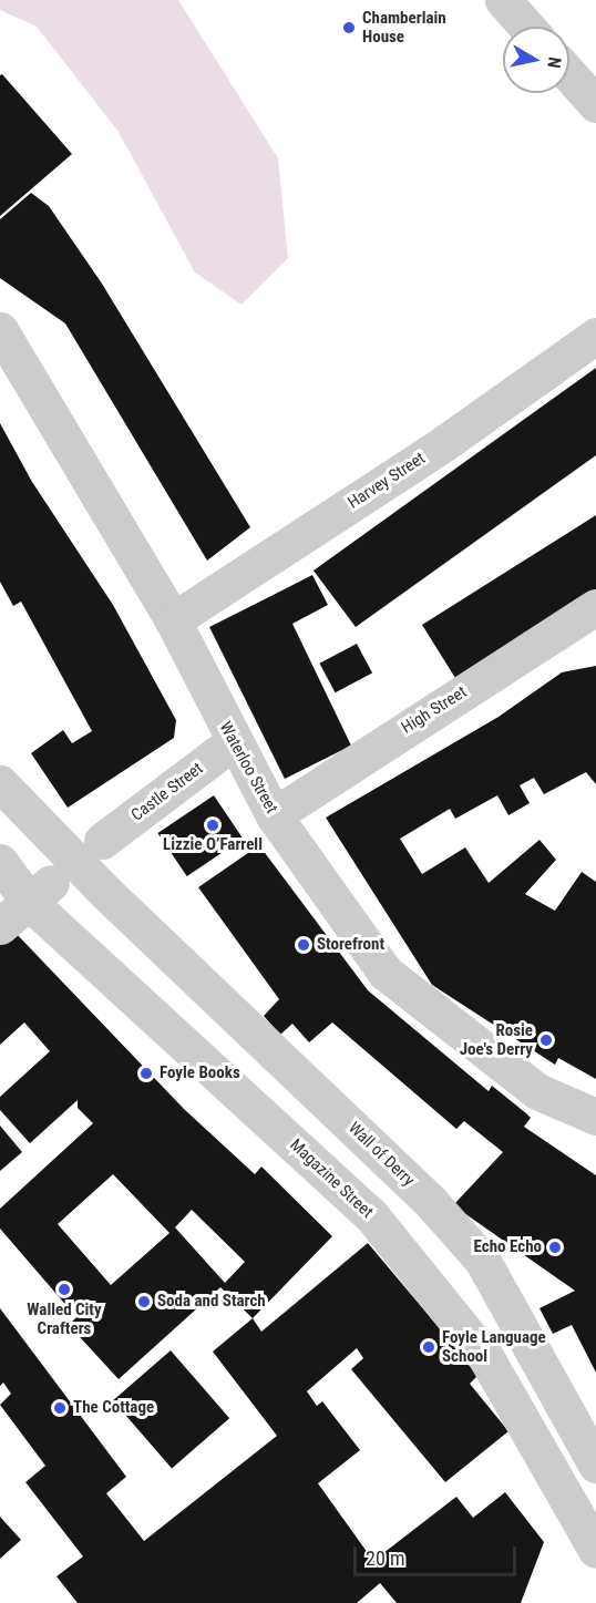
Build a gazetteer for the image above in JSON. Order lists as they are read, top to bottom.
{
  "streets": {
    "street": [
      "Harvey Street",
      "High Street",
      "Waterloo Street",
      "Castle Street",
      "Wall of Derry",
      "Magazine Street"
    ]
  },
  "crossings": [
    ["Harvey Street", "Waterloo Street"],
    ["High Street", "Waterloo Street"],
    ["Waterloo Street", "Castle Street"]
  ],
  "places": [
    "Chamberlain House",
    "Lizzie O’Farrell",
    "Storefront",
    "Rosie Joe's Derry",
    "Foyle Books",
    "Echo Echo",
    "Walled City Crafters",
    "Soda and Starch",
    "Foyle Language School",
    "The Cottage"
  ],
  "scale_bar": "20 m",
  "north": "right"
}
